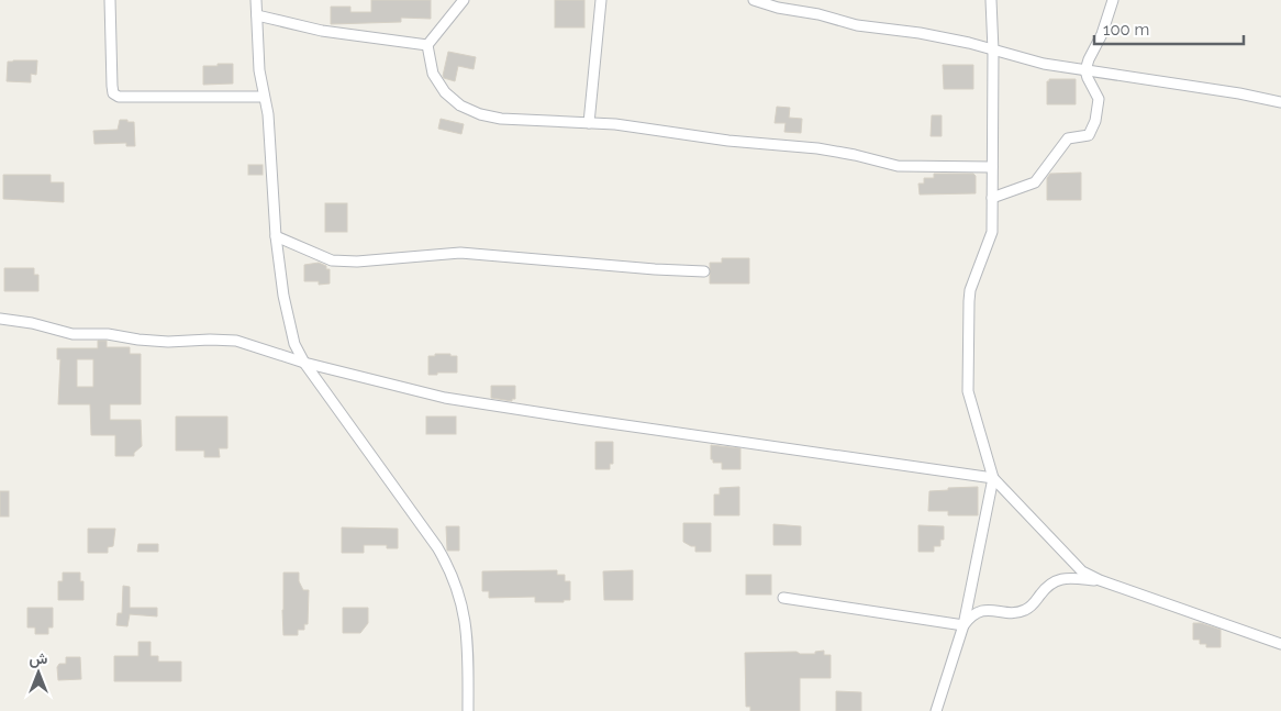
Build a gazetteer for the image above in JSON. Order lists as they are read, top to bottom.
{
  "scale_bar": "100 m",
  "north": "top"
}
